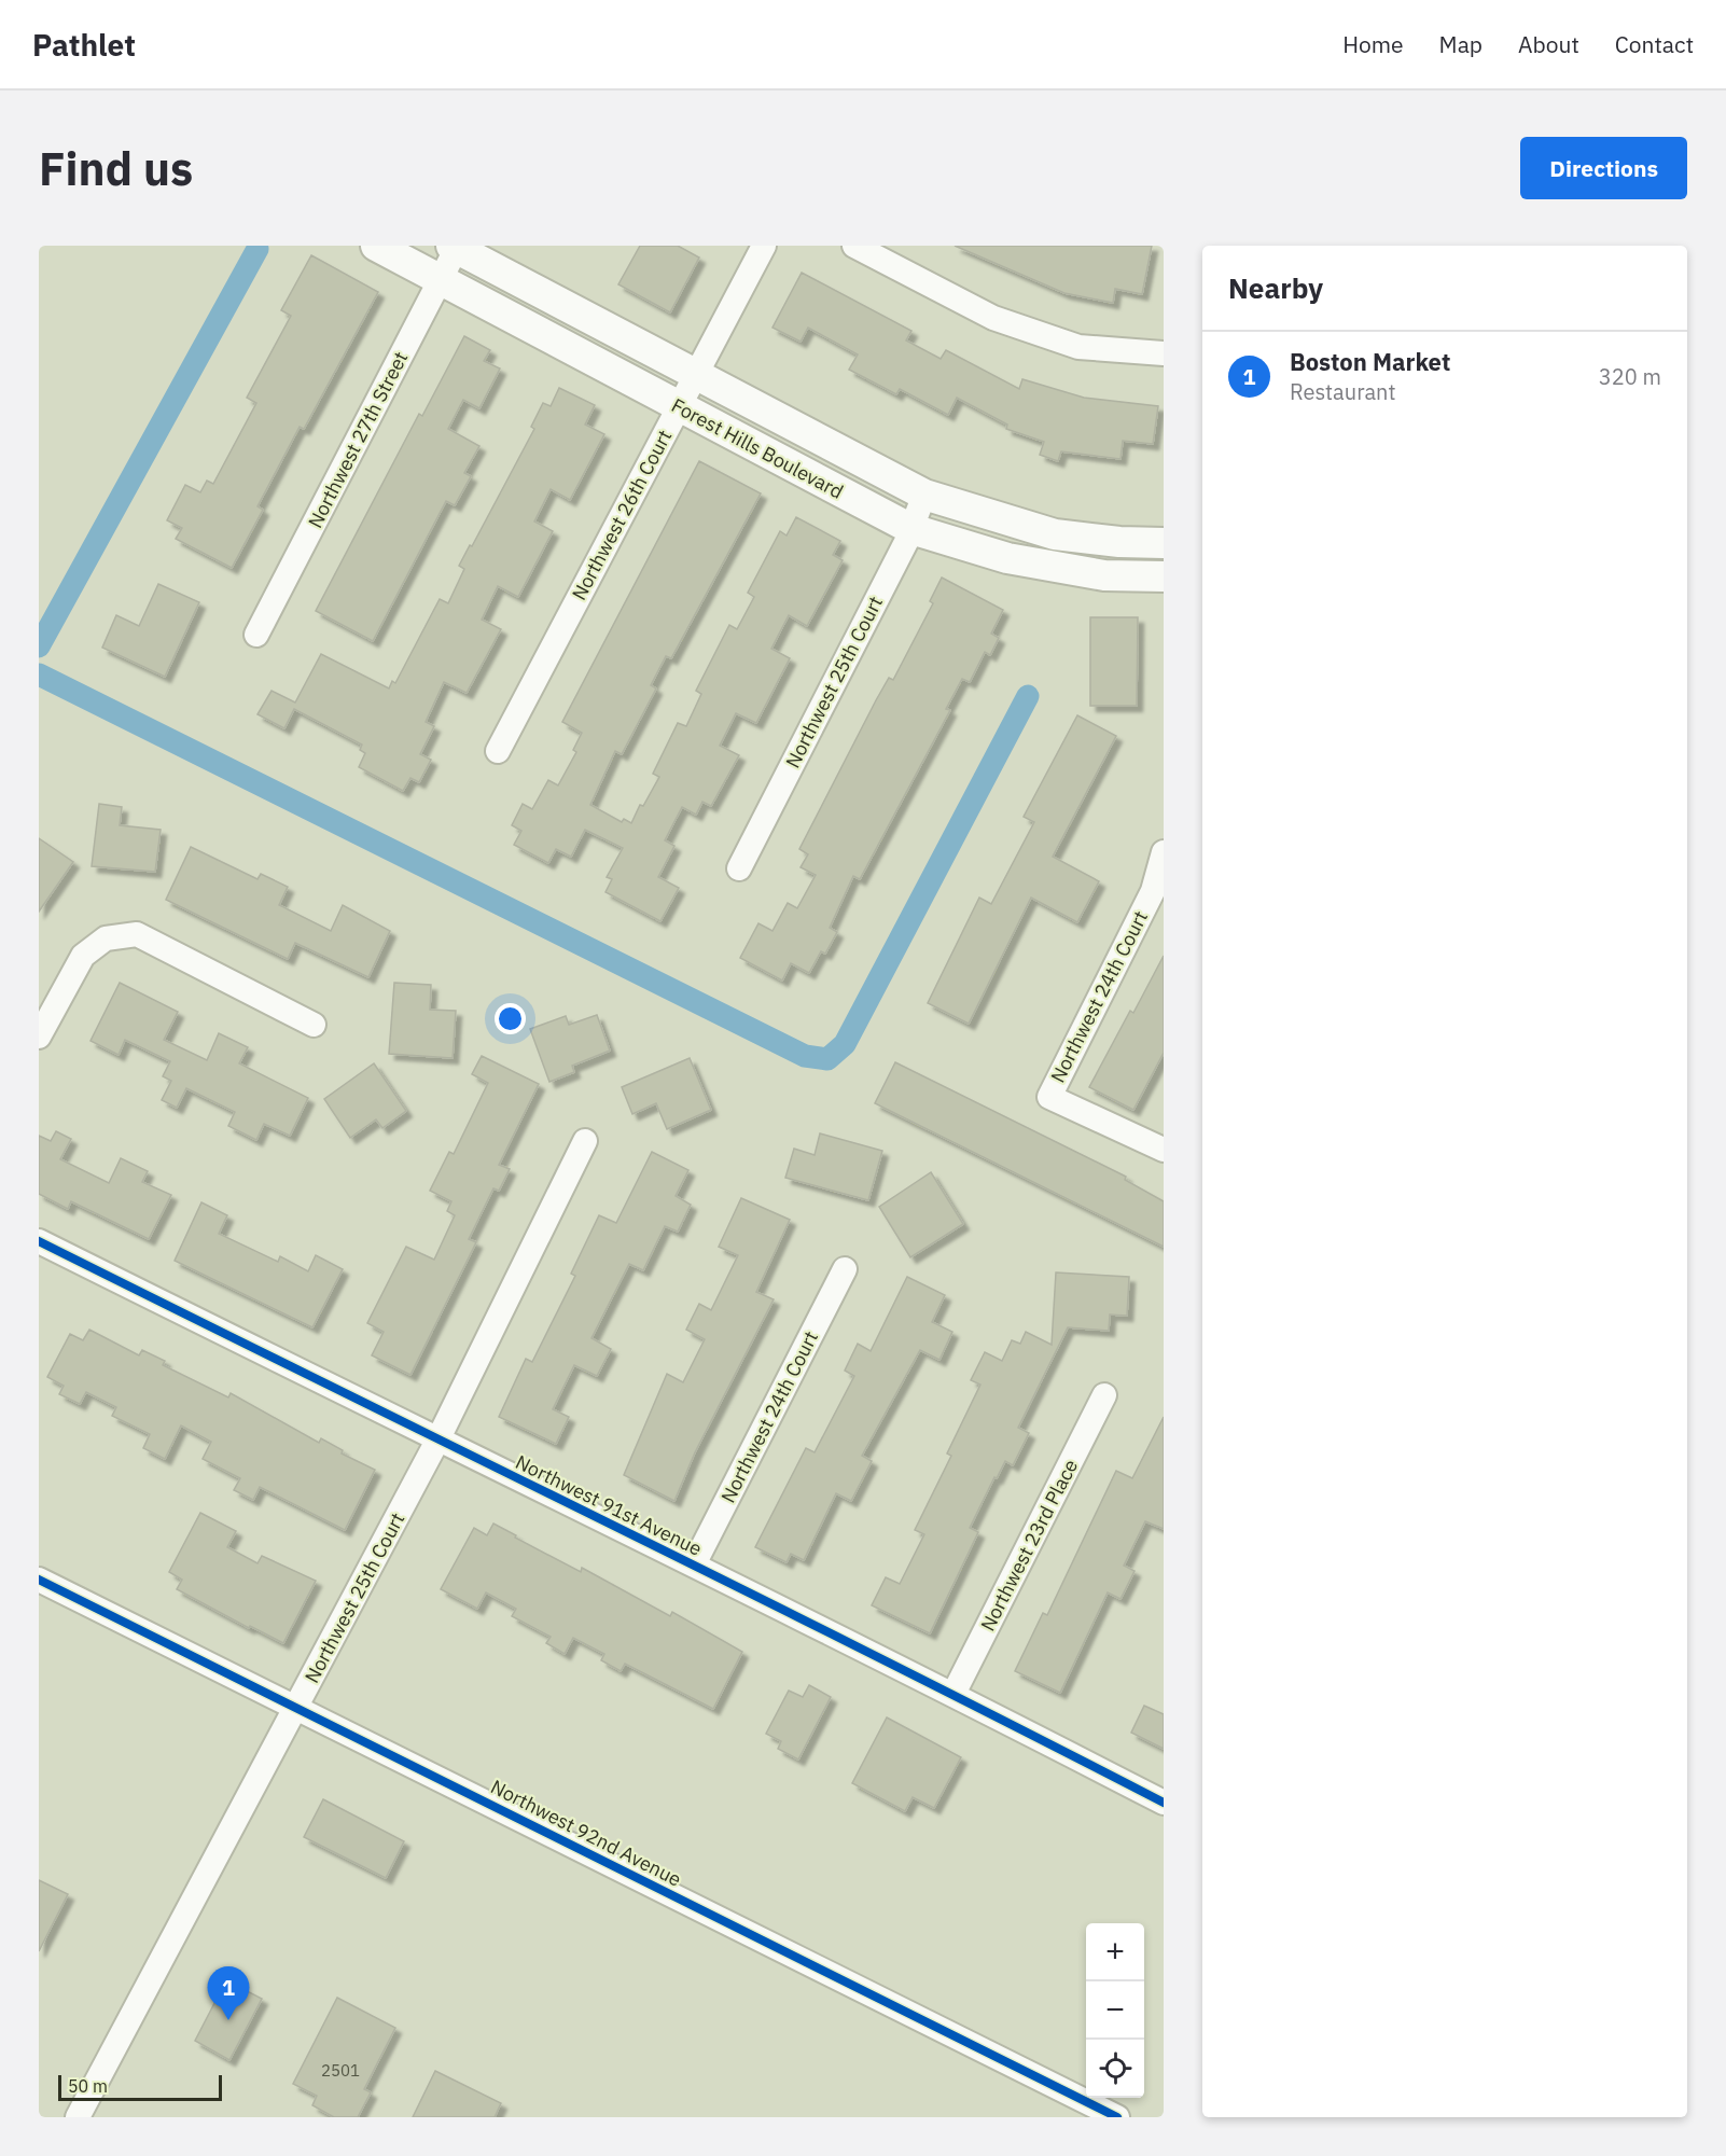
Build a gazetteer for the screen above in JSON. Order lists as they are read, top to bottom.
{
  "streets": {
    "street": [
      "Northwest 27th Street",
      "Forest Hills Boulevard",
      "Northwest 26th Court",
      "Northwest 25th Court",
      "Northwest 24th Court",
      "Northwest 91st Avenue",
      "Northwest 23rd Place",
      "Northwest 92nd Avenue"
    ]
  },
  "crossings": [
    ["Northwest 27th Street", "Forest Hills Boulevard"],
    ["Forest Hills Boulevard", "Northwest 26th Court"],
    ["Forest Hills Boulevard", "Northwest 25th Court"],
    ["Northwest 25th Court", "Northwest 91st Avenue"],
    ["Northwest 25th Court", "Northwest 92nd Avenue"],
    ["Northwest 24th Court", "Northwest 91st Avenue"],
    ["Northwest 91st Avenue", "Northwest 23rd Place"]
  ],
  "house_numbers": ["2501"],
  "scale_bar": "50 m",
  "page": {
    "header": "Pathlet",
    "nav": [
      "Home",
      "Map",
      "About",
      "Contact"
    ],
    "buttons": "Directions",
    "title": "Find us",
    "heading": "Nearby",
    "list": [
      {
        "mark": "1",
        "name": "Boston Market",
        "note": "Restaurant",
        "value": "320 m"
      }
    ],
    "map_buttons": ["+", "−"],
    "pins": "1",
    "scale": "50 m"
  }
}
